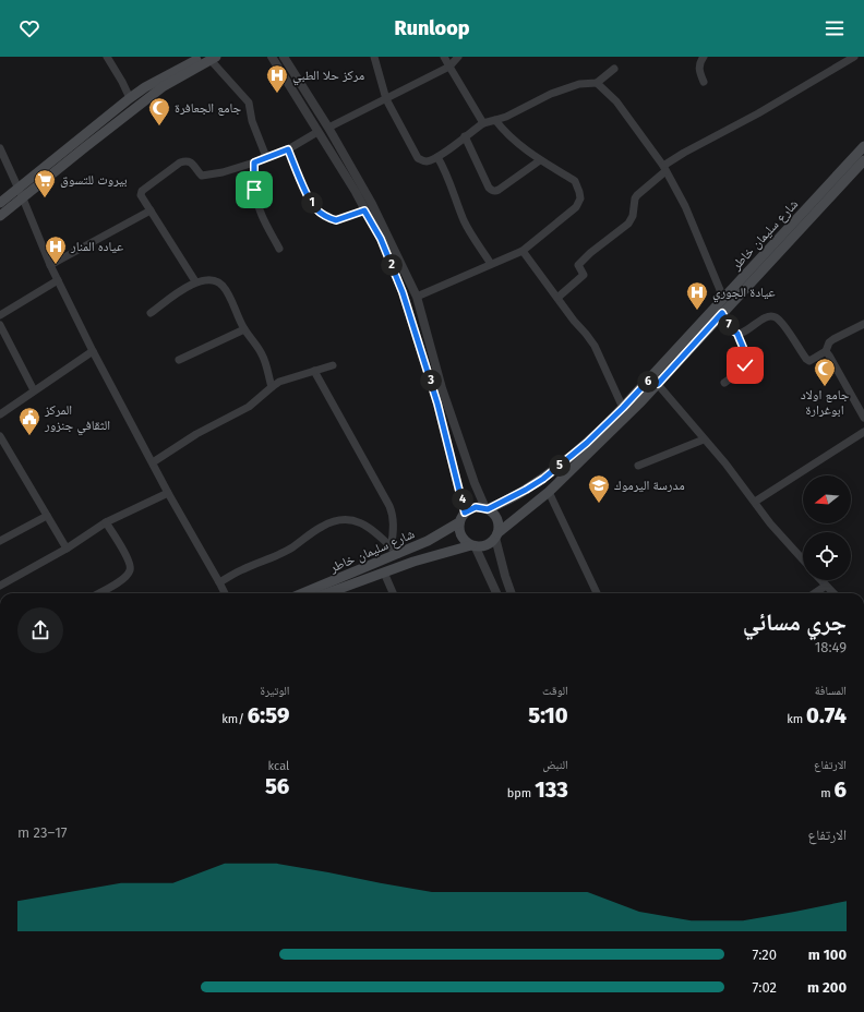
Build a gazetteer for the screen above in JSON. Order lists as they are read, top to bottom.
{
  "streets": {
    "main road": ["شارع سليمان خاطر"]
  },
  "places": {
    "hospital": ["مركز حلا الطبي", "عياده المنار", "عيادة الجوري"],
    "mosque": ["جامع الجعافرة", "جامع اولاد ابوغرارة"],
    "supermarket": ["بيروت للتسوق"],
    "public building": ["المركز الثقافي جنزور"],
    "school or university": ["مدرسة اليرموك"]
  },
  "north": "left",
  "page": {
    "header": "Runloop",
    "pins": [
      "1",
      "2",
      "7",
      "3",
      "6",
      "5",
      "4"
    ],
    "heading": ["جري مسائي", "18:49"],
    "stats": [
      ["المسافة", "0.74 km"],
      ["الوقت", "5:10"],
      ["الوتيرة", "6:59 /km"],
      ["الارتفاع", "6 m"],
      ["النبض", "133 bpm"],
      ["kcal", "56"]
    ],
    "chart": ["الارتفاع", "17–23 m"],
    "list": [
      {
        "name": "100 m",
        "note": "7:20"
      },
      {
        "name": "200 m",
        "note": "7:02"
      }
    ]
  }
}
